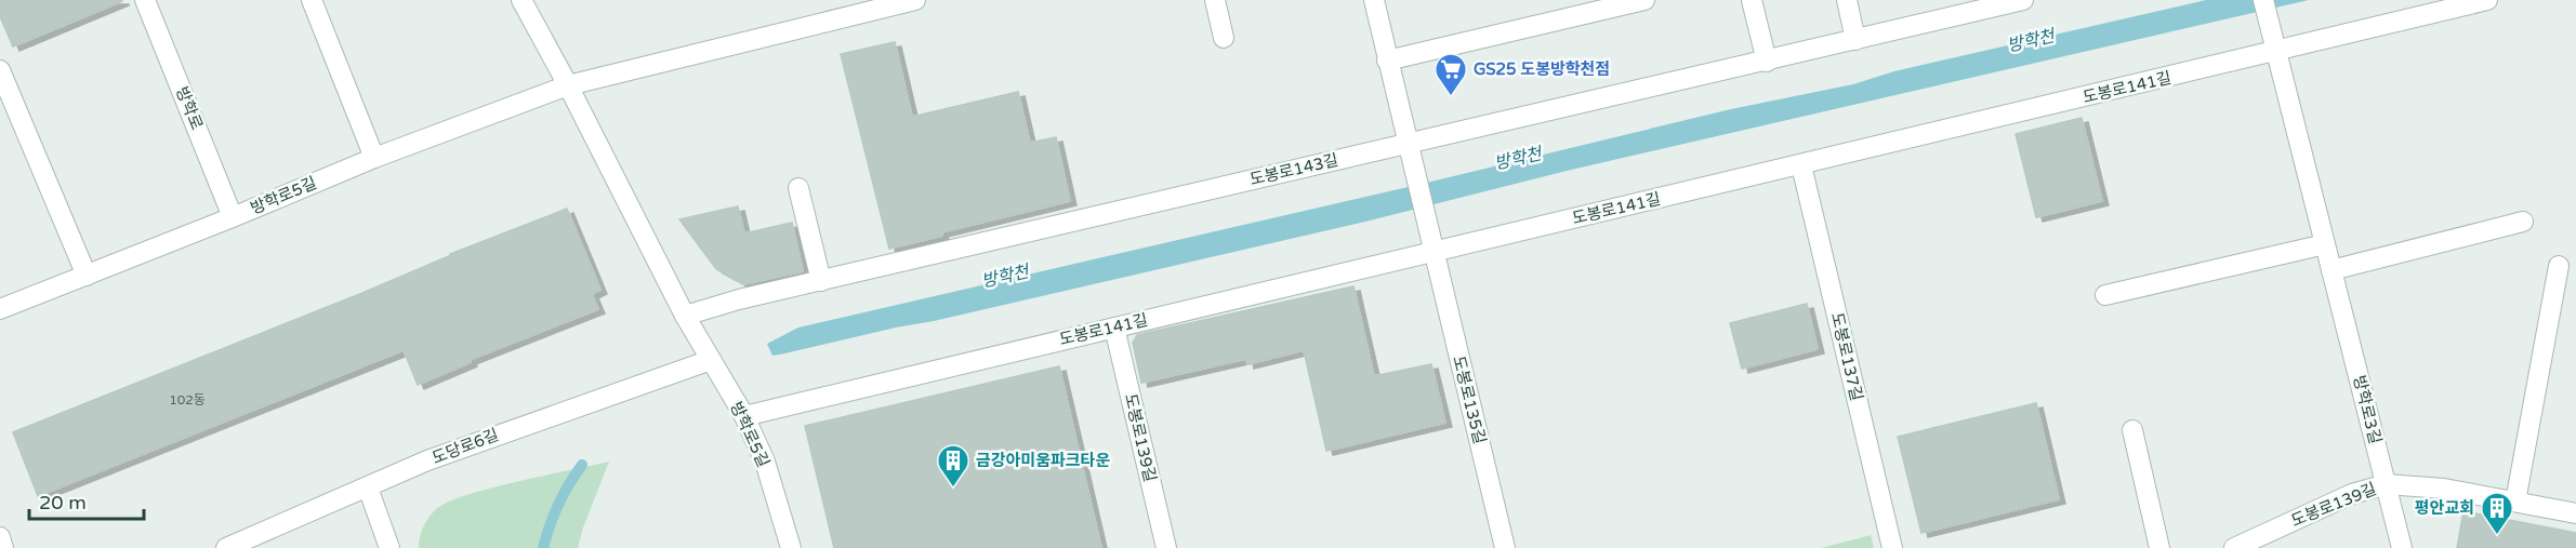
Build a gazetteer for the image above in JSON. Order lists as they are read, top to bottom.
{
  "streets": {
    "street": [
      "도봉로141길",
      "방학로",
      "도봉로143길",
      "방학로5길",
      "도봉로137길",
      "도봉로135길",
      "방학로3길",
      "도봉로139길",
      "도당로6길"
    ]
  },
  "crossings": [
    ["도봉로141길", "방학로5길"],
    ["도봉로141길", "도봉로137길"],
    ["도봉로141길", "도봉로135길"],
    ["도봉로141길", "방학로3길"],
    ["도봉로141길", "도봉로139길"],
    ["방학로", "방학로5길"],
    ["도봉로143길", "방학로5길"],
    ["도봉로143길", "도봉로135길"],
    ["방학로5길", "도당로6길"],
    ["방학로3길", "도봉로139길"]
  ],
  "water": ["방학천"],
  "places": {
    "supermarket": ["GS25 도봉방학천점"],
    "building": ["금강아미움파크타운", "평안교회"]
  },
  "house_numbers": ["102동"],
  "scale_bar": "20 m"
}
